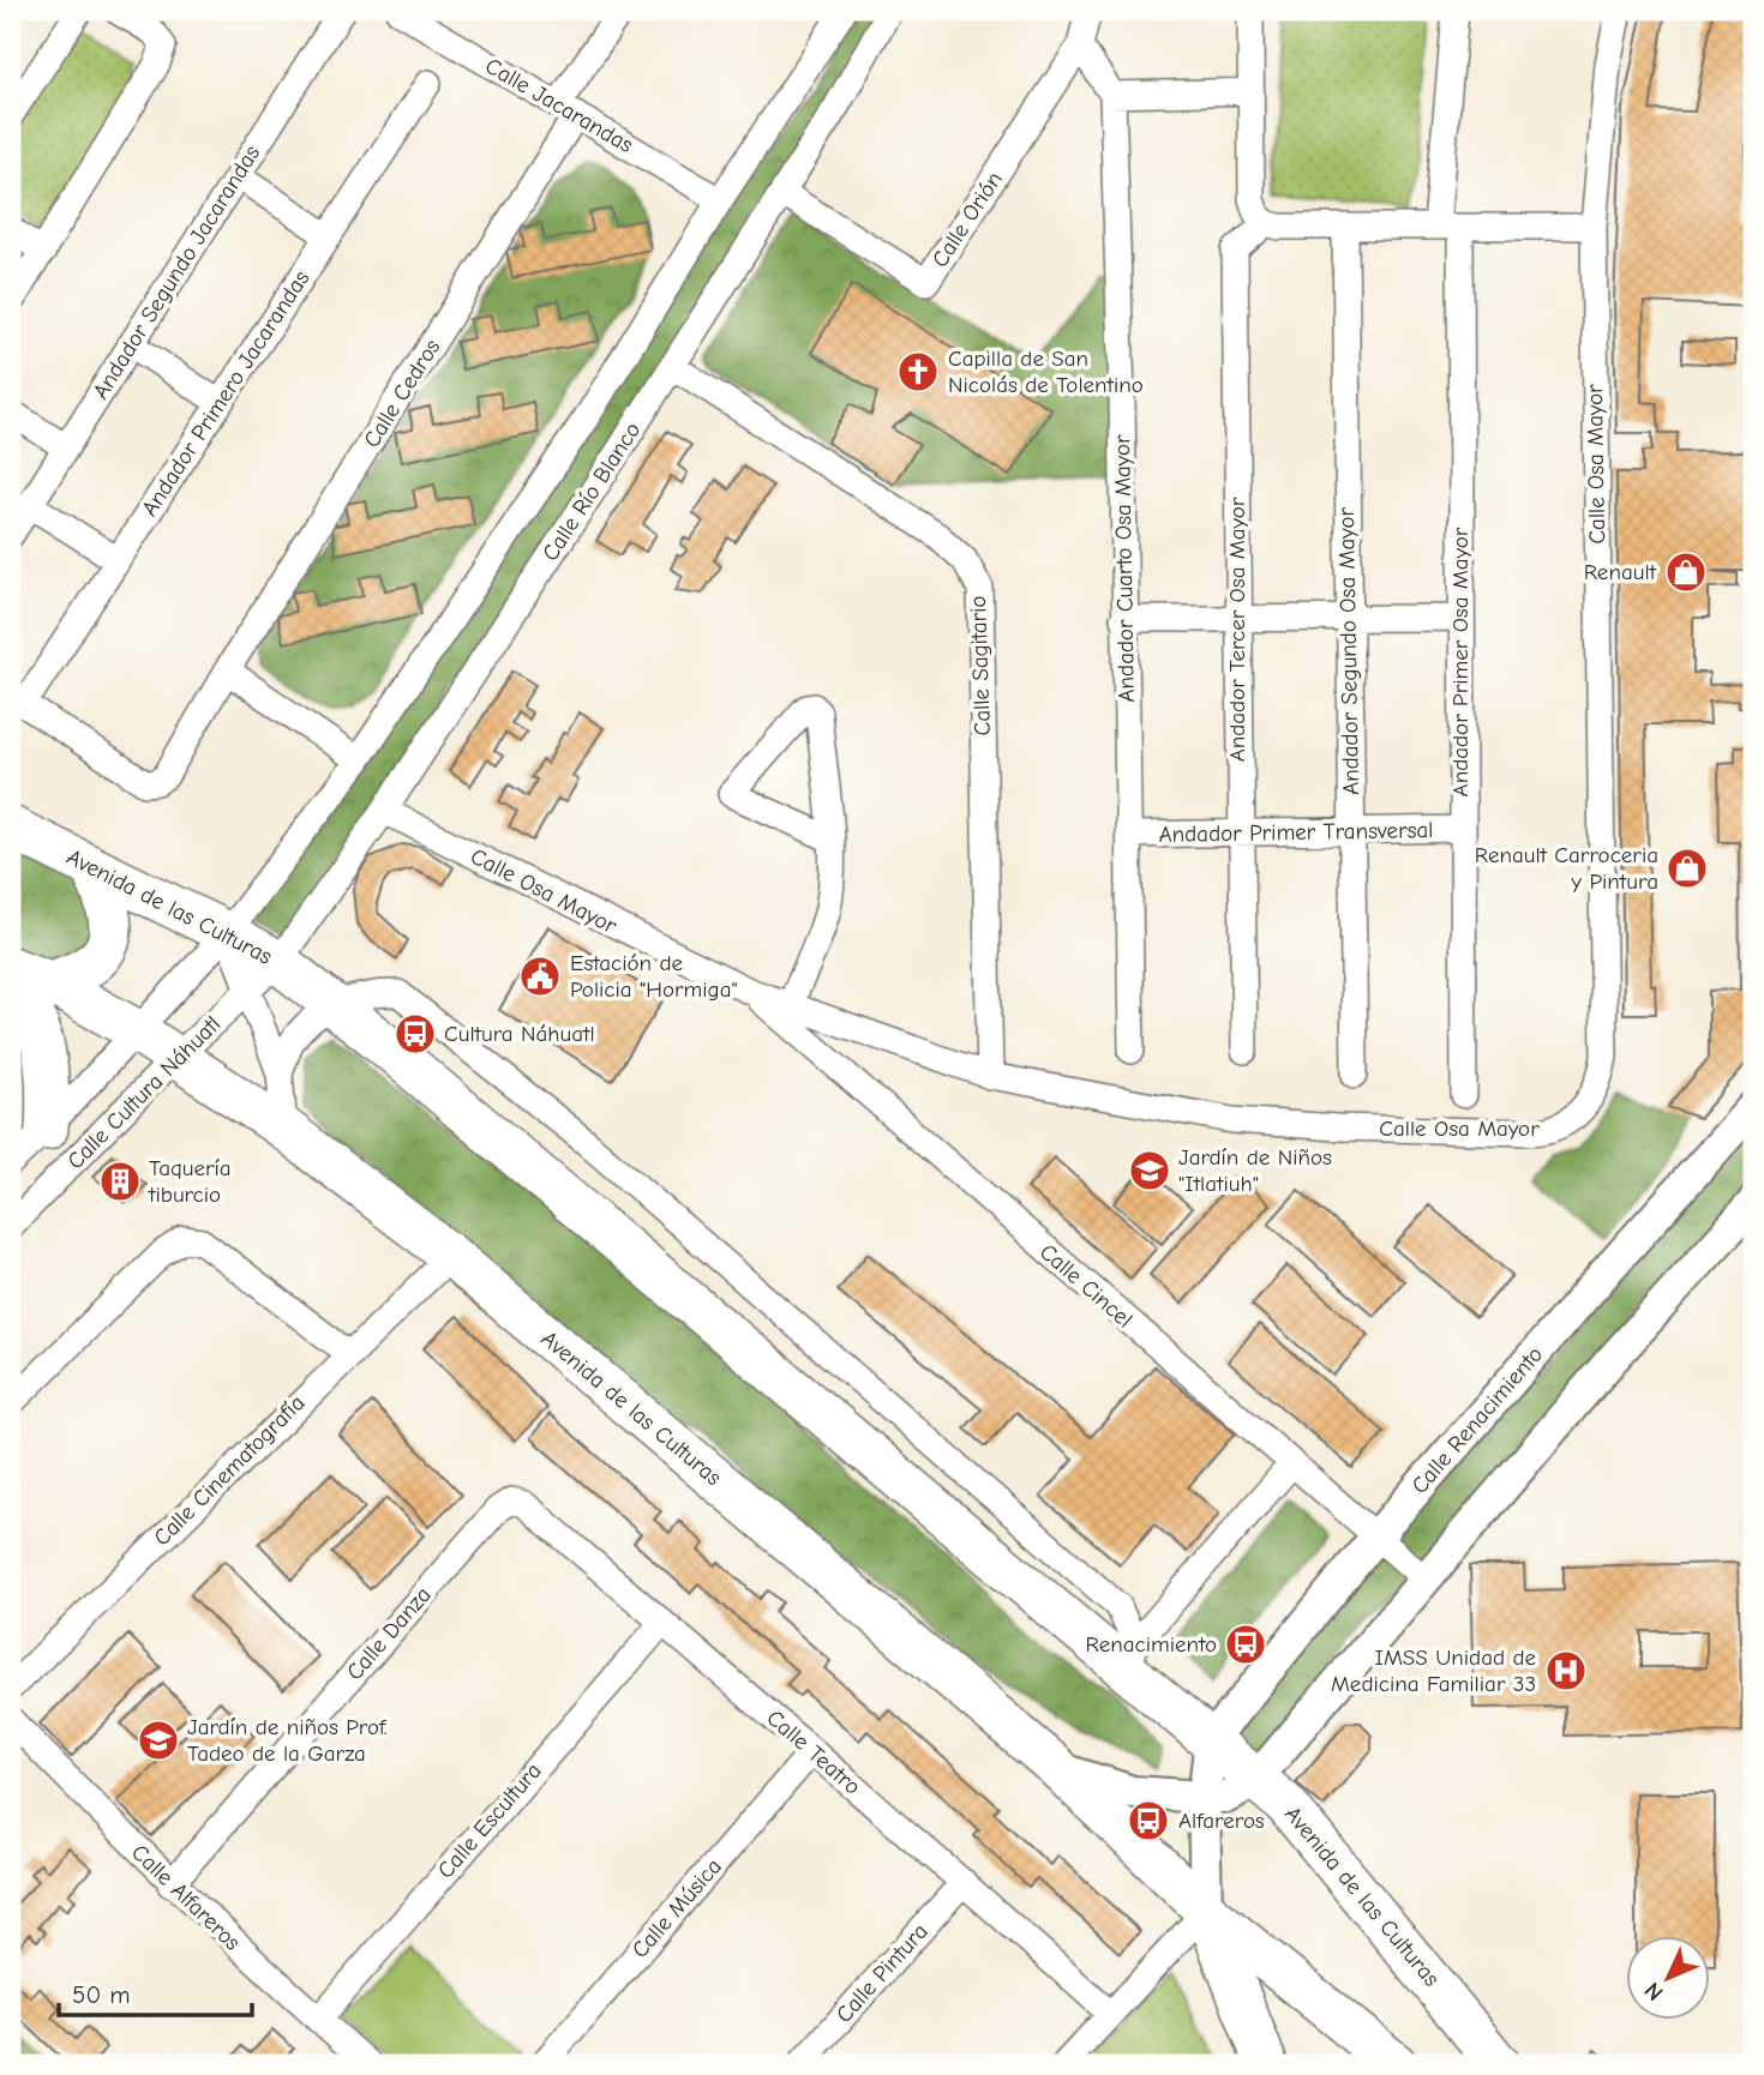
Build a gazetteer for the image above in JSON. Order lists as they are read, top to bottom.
{
  "streets": {
    "main road": ["Avenida de las Culturas"],
    "street": [
      "Calle Jacarandas",
      "Calle Orión",
      "Andador Segundo Jacarandas",
      "Andador Primero Jacarandas",
      "Calle Cedros",
      "Calle Osa Mayor",
      "Calle Río Blanco",
      "Andador Cuarto Osa Mayor",
      "Andador Tercer Osa Mayor",
      "Andador Segundo Osa Mayor",
      "Andador Primer Osa Mayor",
      "Calle Sagitario",
      "Andador Primer Transversal",
      "Calle Cultura Náhuatl",
      "Calle Cincel",
      "Calle Renacimiento",
      "Calle Cinematografía",
      "Calle Danza",
      "Calle Teatro",
      "Calle Escultura",
      "Calle Alfareros",
      "Calle Música",
      "Calle Pintura"
    ]
  },
  "crossings": [
    ["Calle Jacarandas", "Calle Cedros"],
    ["Calle Jacarandas", "Calle Río Blanco"],
    ["Calle Orión", "Calle Río Blanco"],
    ["Calle Osa Mayor", "Calle Río Blanco"],
    ["Calle Osa Mayor", "Calle Sagitario"],
    ["Calle Osa Mayor", "Calle Cincel"],
    ["Calle Río Blanco", "Calle Sagitario"],
    ["Calle Río Blanco", "Avenida de las Culturas"],
    ["Calle Río Blanco", "Calle Cultura Náhuatl"],
    ["Andador Cuarto Osa Mayor", "Andador Primer Transversal"],
    ["Andador Tercer Osa Mayor", "Andador Primer Transversal"],
    ["Andador Segundo Osa Mayor", "Andador Primer Transversal"],
    ["Andador Primer Osa Mayor", "Andador Primer Transversal"],
    ["Avenida de las Culturas", "Calle Cultura Náhuatl"],
    ["Avenida de las Culturas", "Calle Renacimiento"],
    ["Avenida de las Culturas", "Calle Cinematografía"],
    ["Calle Cincel", "Calle Renacimiento"],
    ["Calle Danza", "Calle Teatro"],
    ["Calle Danza", "Calle Alfareros"],
    ["Calle Teatro", "Calle Escultura"],
    ["Calle Teatro", "Calle Música"],
    ["Calle Teatro", "Calle Pintura"],
    ["Calle Escultura", "Calle Alfareros"]
  ],
  "places": {
    "church": ["Capilla de San Nicolás de Tolentino"],
    "shop": ["Renault", "Renault Carroceria y Pintura"],
    "public building": ["Estación de Policia \"Hormiga\""],
    "bus stop": ["Cultura Náhuatl", "Renacimiento", "Alfareros"],
    "school or university": ["Jardín de Niños \"Itlatiuh\"", "Jardín de niños Prof. Tadeo de la Garza"],
    "building": ["Taquería tiburcio"],
    "hospital": ["IMSS Unidad de Medicina Familiar 33"]
  },
  "scale_bar": "50 m",
  "north": "bottom left"
}
